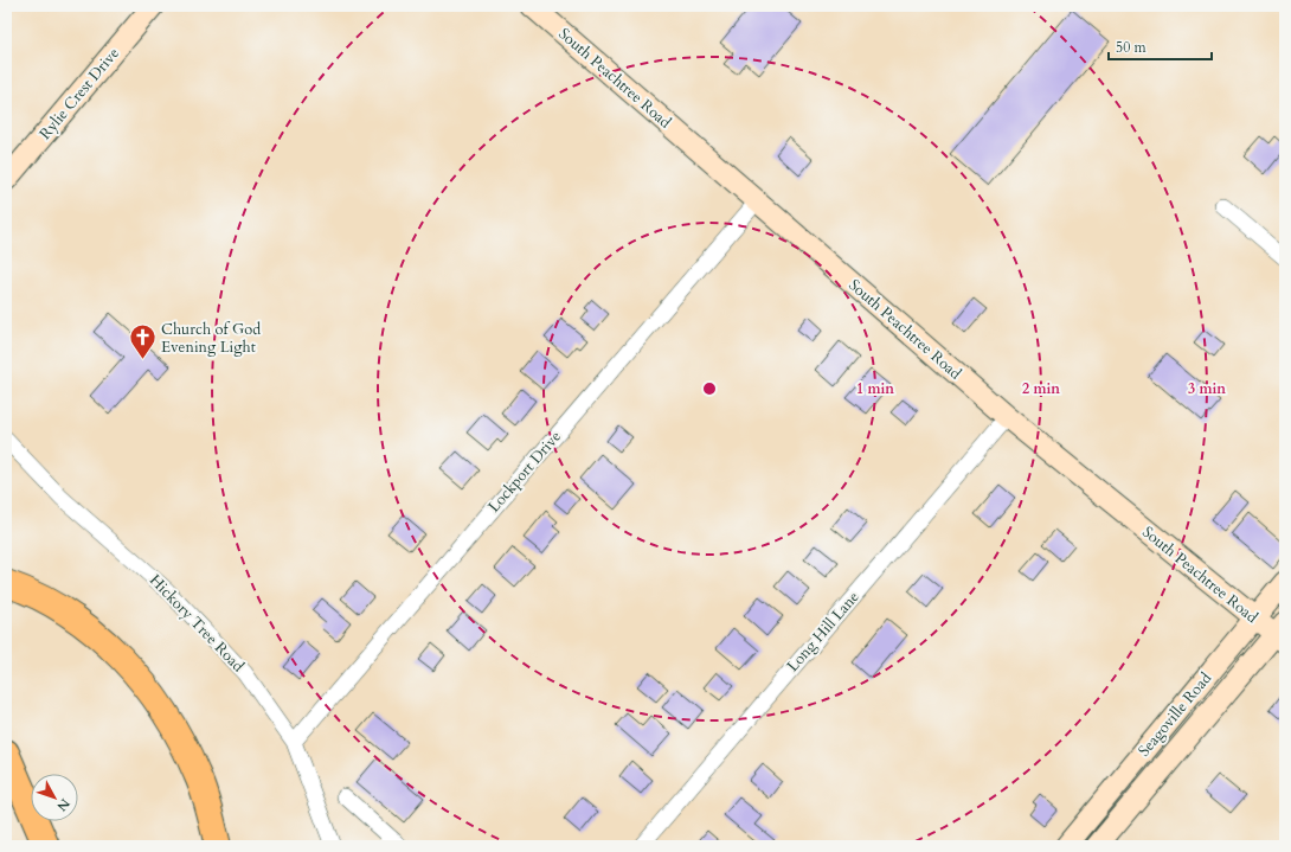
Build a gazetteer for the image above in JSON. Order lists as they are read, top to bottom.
{
  "streets": {
    "main road": ["South Peachtree Road", "Rylie Crest Drive", "Seagoville Road"],
    "street": ["Lockport Drive", "Hickory Tree Road", "Long Hill Lane"]
  },
  "crossings": [
    ["South Peachtree Road", "Lockport Drive"],
    ["South Peachtree Road", "Long Hill Lane"],
    ["South Peachtree Road", "Seagoville Road"],
    ["Lockport Drive", "Hickory Tree Road"]
  ],
  "places": {
    "church": ["Church of God Evening Light"]
  },
  "scale_bar": "50 m",
  "north": "bottom right",
  "rings": ["1 min", "2 min", "3 min"]
}
